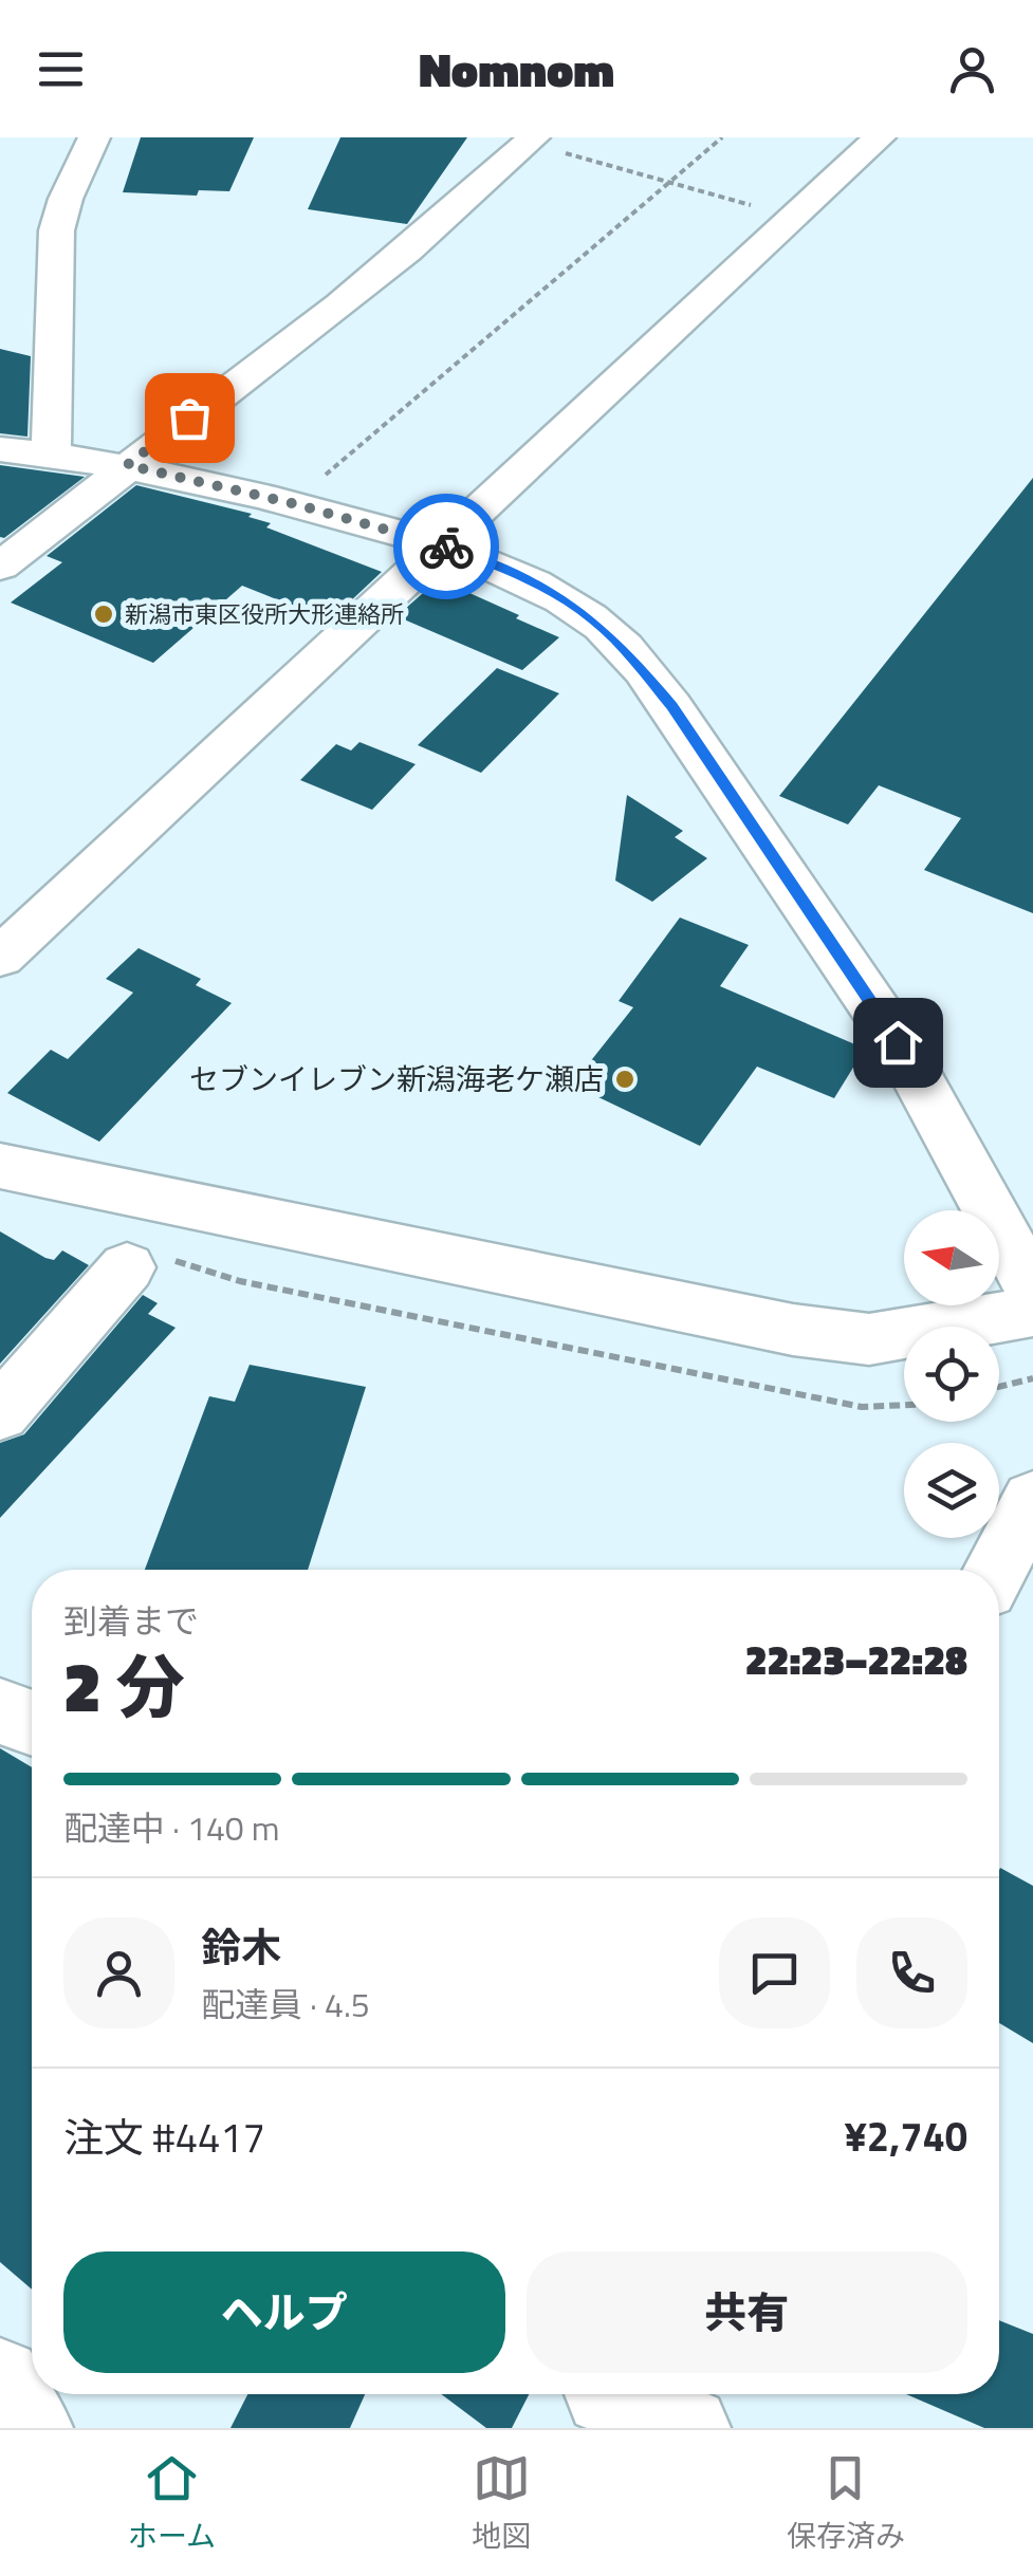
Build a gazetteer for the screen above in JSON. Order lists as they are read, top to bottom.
{
  "places": ["新潟市東区役所大形連絡所", "セブンイレブン新潟海老ケ瀬店"],
  "north": "left",
  "page": {
    "header": "Nomnom",
    "heading": ["2 分", "到着まで", "22:23–22:28"],
    "panel": [
      "鈴木",
      "配達員 · 4.5",
      "注文 #4417",
      "¥2,740"
    ],
    "bar": "配達中 · 140 m",
    "buttons": ["ヘルプ", "共有"],
    "tabs": ["ホーム", "地図", "保存済み"]
  }
}
